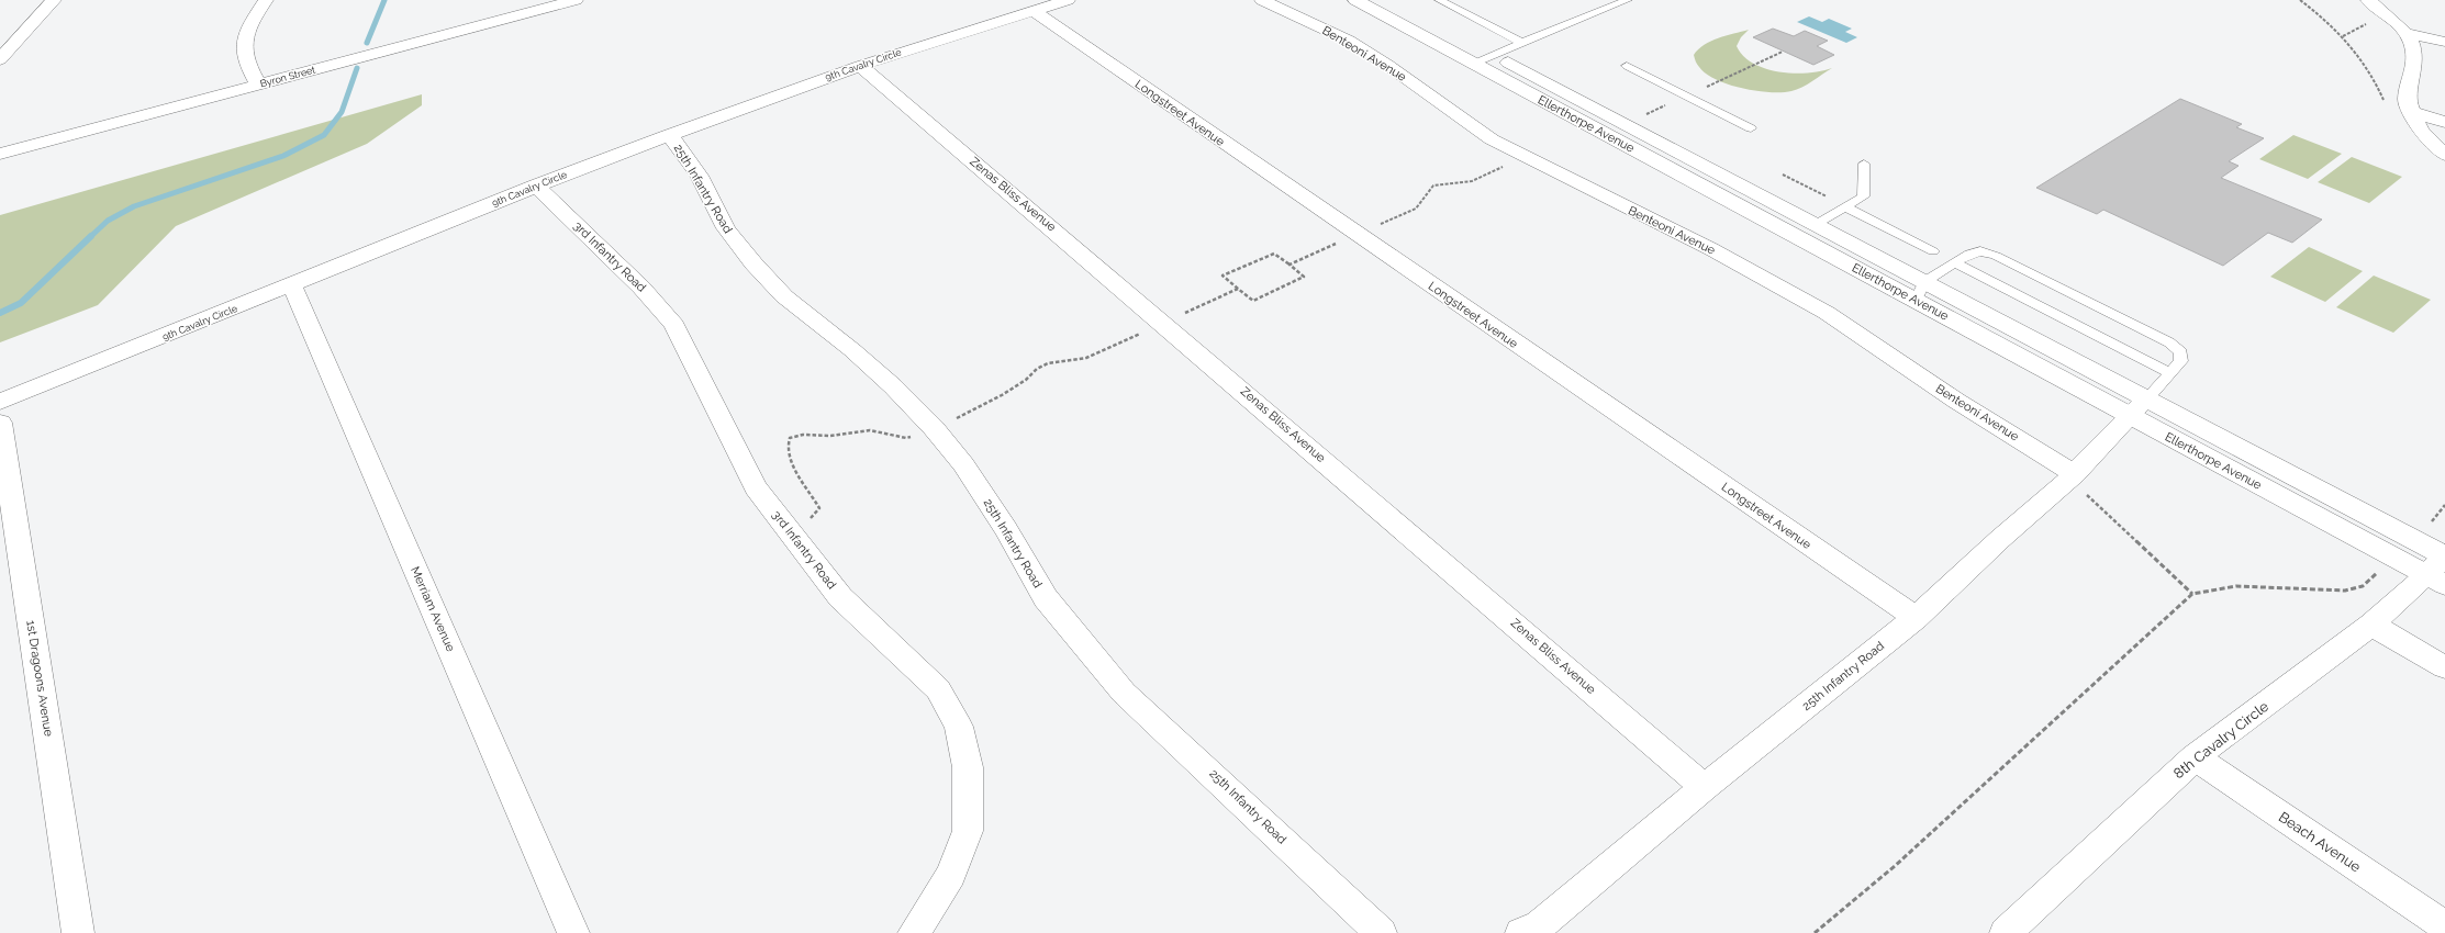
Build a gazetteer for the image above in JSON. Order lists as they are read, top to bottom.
{
  "streets": {
    "street": [
      "Benteoni Avenue",
      "9th Cavalry Circle",
      "Byron Street",
      "Longstreet Avenue",
      "Ellerthorpe Avenue",
      "25th Infantry Road",
      "Zenas Bliss Avenue",
      "3rd Infantry Road",
      "Merriam Avenue",
      "1st Dragoons Avenue",
      "8th Cavalry Circle",
      "Beach Avenue"
    ]
  },
  "crossings": [
    ["Benteoni Avenue", "25th Infantry Road"],
    ["9th Cavalry Circle", "Longstreet Avenue"],
    ["9th Cavalry Circle", "25th Infantry Road"],
    ["9th Cavalry Circle", "Zenas Bliss Avenue"],
    ["9th Cavalry Circle", "3rd Infantry Road"],
    ["9th Cavalry Circle", "Merriam Avenue"],
    ["Longstreet Avenue", "25th Infantry Road"],
    ["Ellerthorpe Avenue", "25th Infantry Road"],
    ["Ellerthorpe Avenue", "8th Cavalry Circle"],
    ["25th Infantry Road", "Zenas Bliss Avenue"],
    ["8th Cavalry Circle", "Beach Avenue"]
  ]
}
